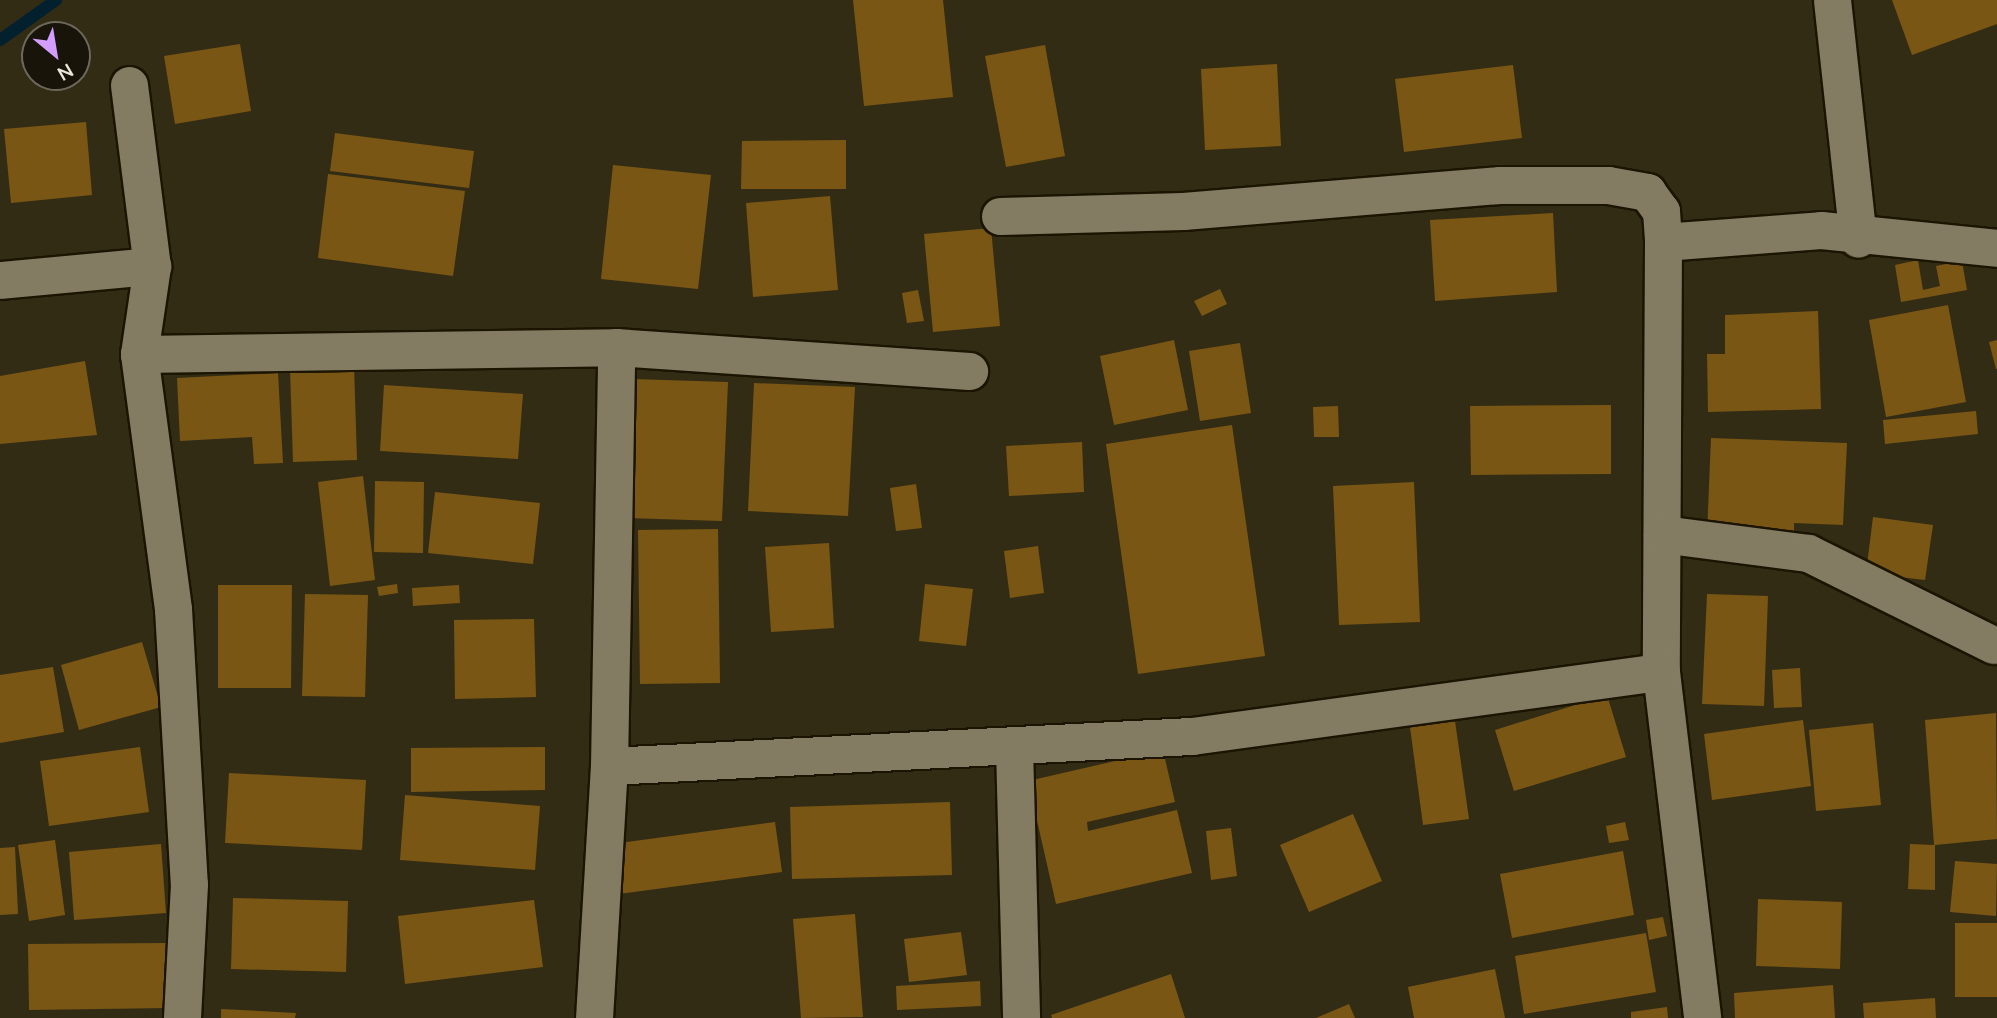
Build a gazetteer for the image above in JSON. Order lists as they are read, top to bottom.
{
  "north": "bottom right"
}
